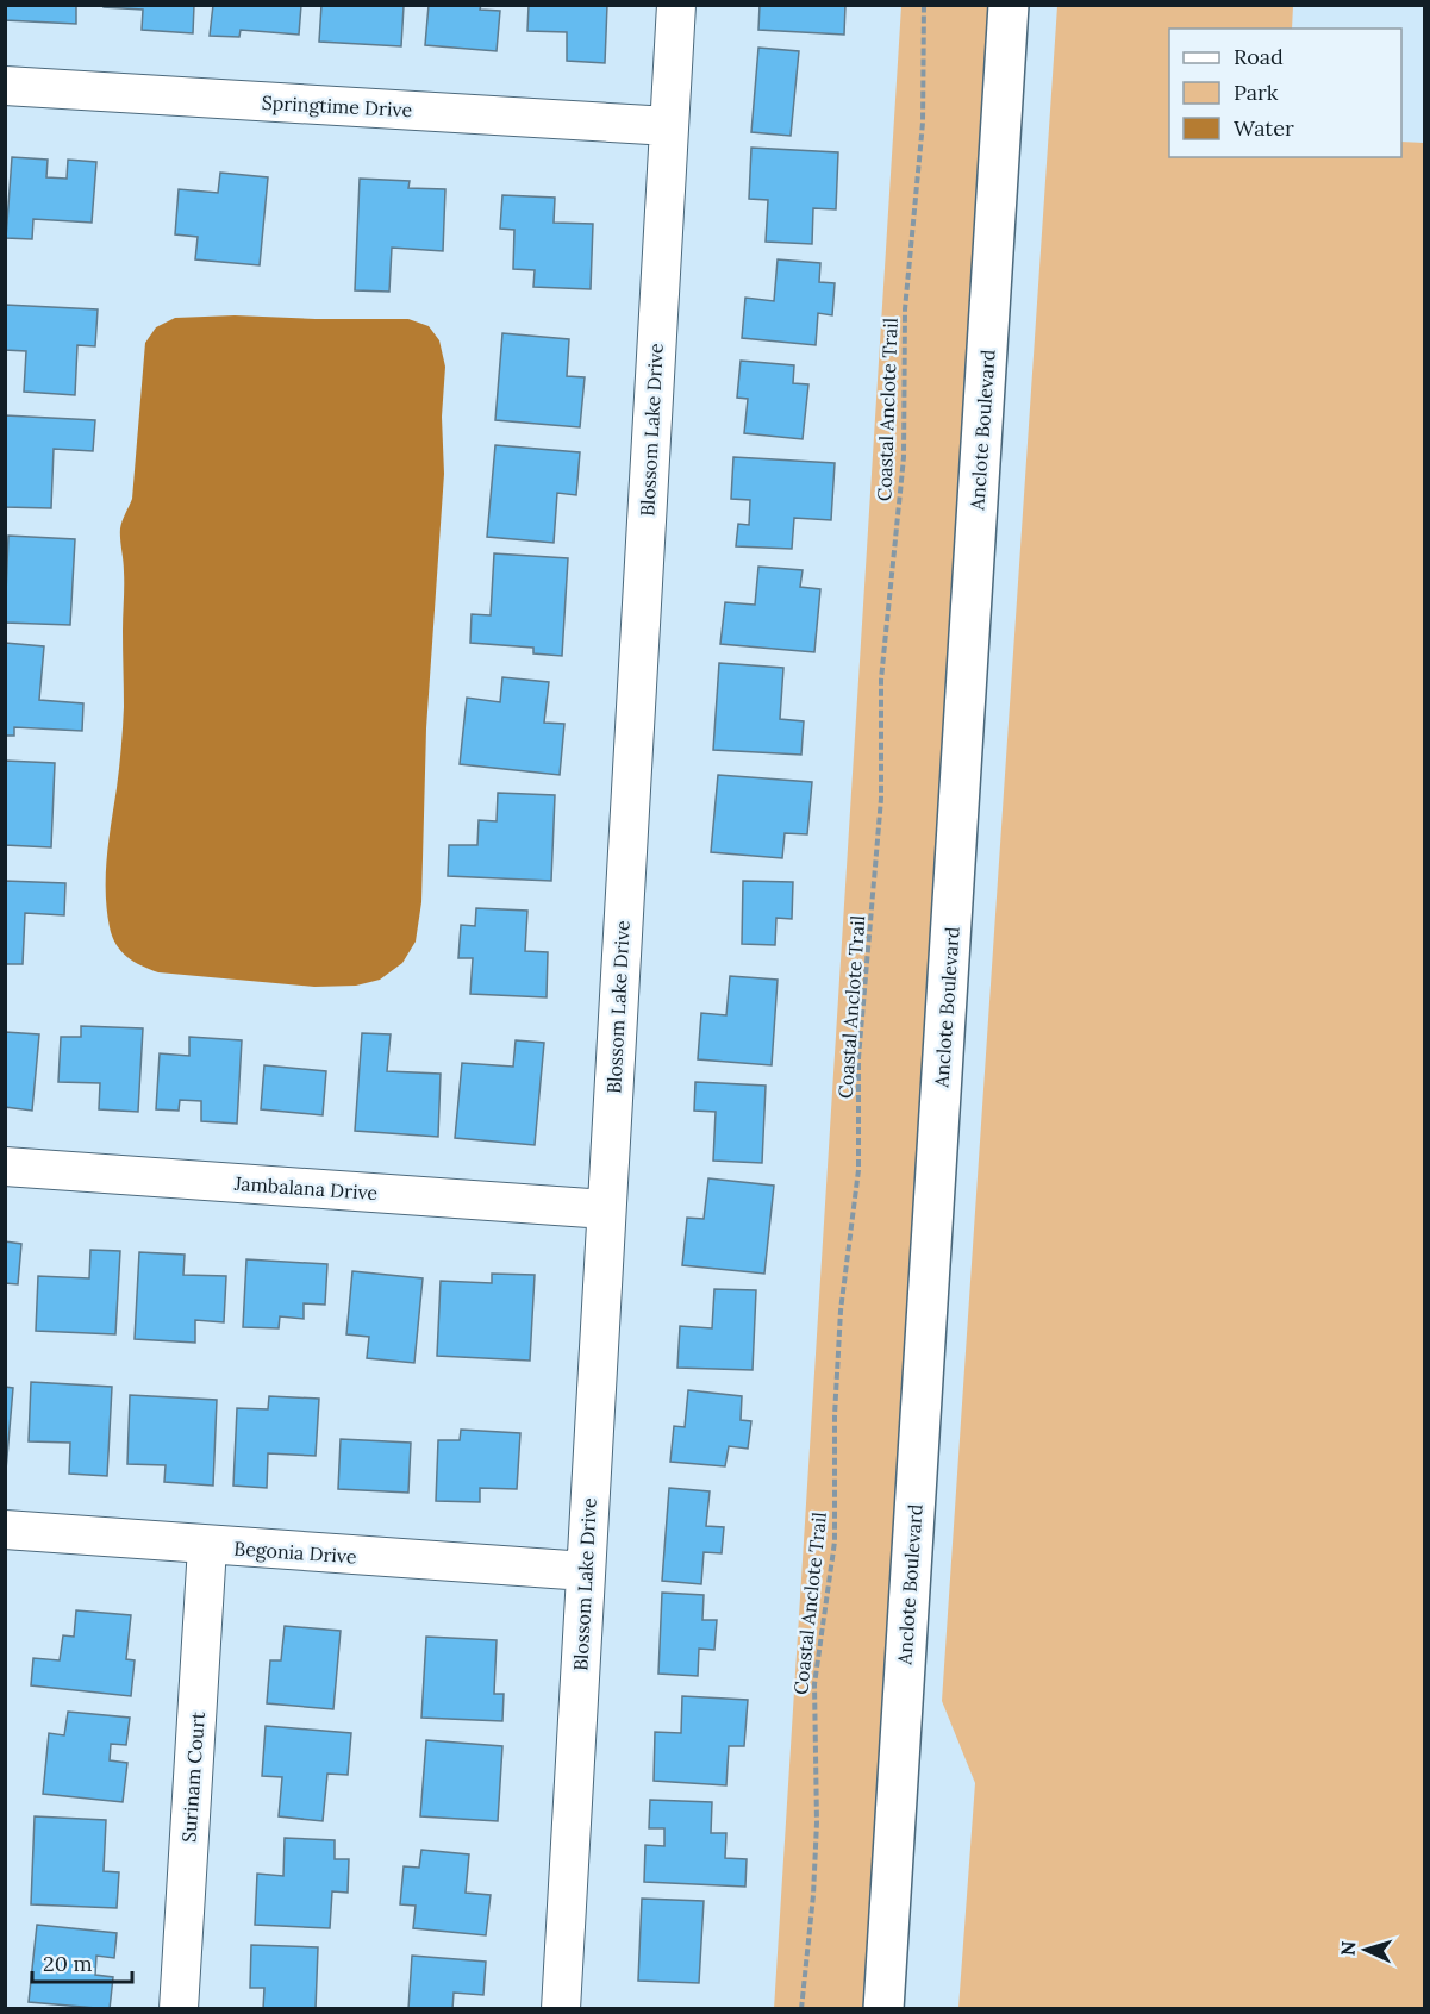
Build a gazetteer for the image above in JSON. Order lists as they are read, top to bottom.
{
  "streets": {
    "street": [
      "Springtime Drive",
      "Blossom Lake Drive",
      "Anclote Boulevard",
      "Jambalana Drive",
      "Begonia Drive",
      "Surinam Court"
    ],
    "path": ["Coastal Anclote Trail"]
  },
  "crossings": [
    ["Springtime Drive", "Blossom Lake Drive"],
    ["Blossom Lake Drive", "Jambalana Drive"],
    ["Blossom Lake Drive", "Begonia Drive"],
    ["Begonia Drive", "Surinam Court"]
  ],
  "legend": ["Road", "Park", "Water"],
  "scale_bar": "20 m",
  "north": "left"
}
